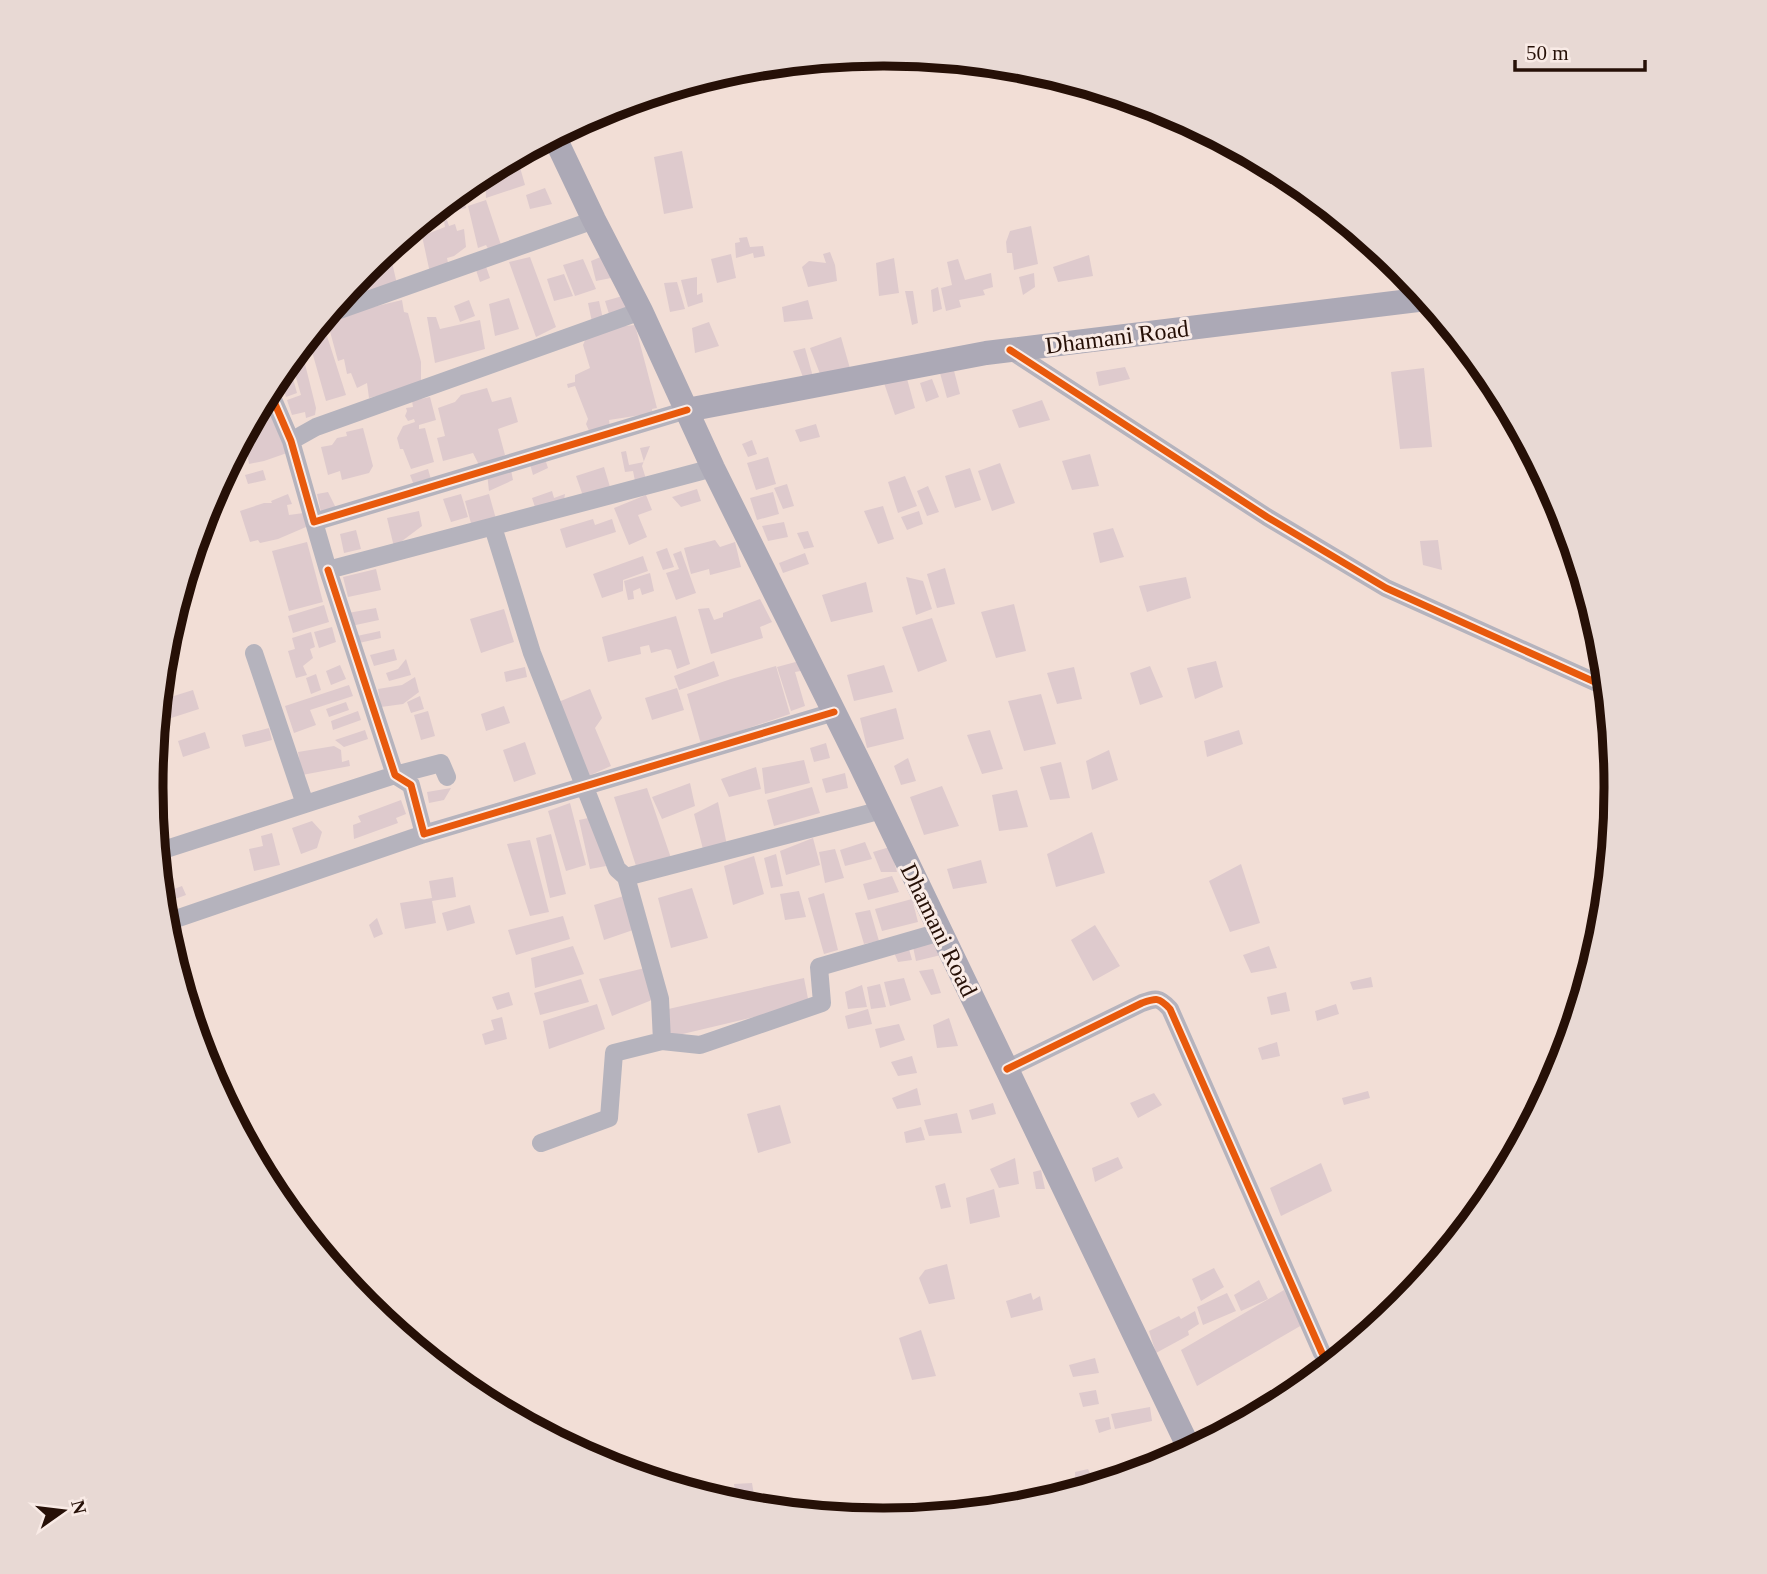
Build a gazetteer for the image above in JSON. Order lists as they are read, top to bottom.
{
  "streets": {
    "main road": ["Dhamani Road"]
  },
  "scale_bar": "50 m",
  "north": "right"
}
